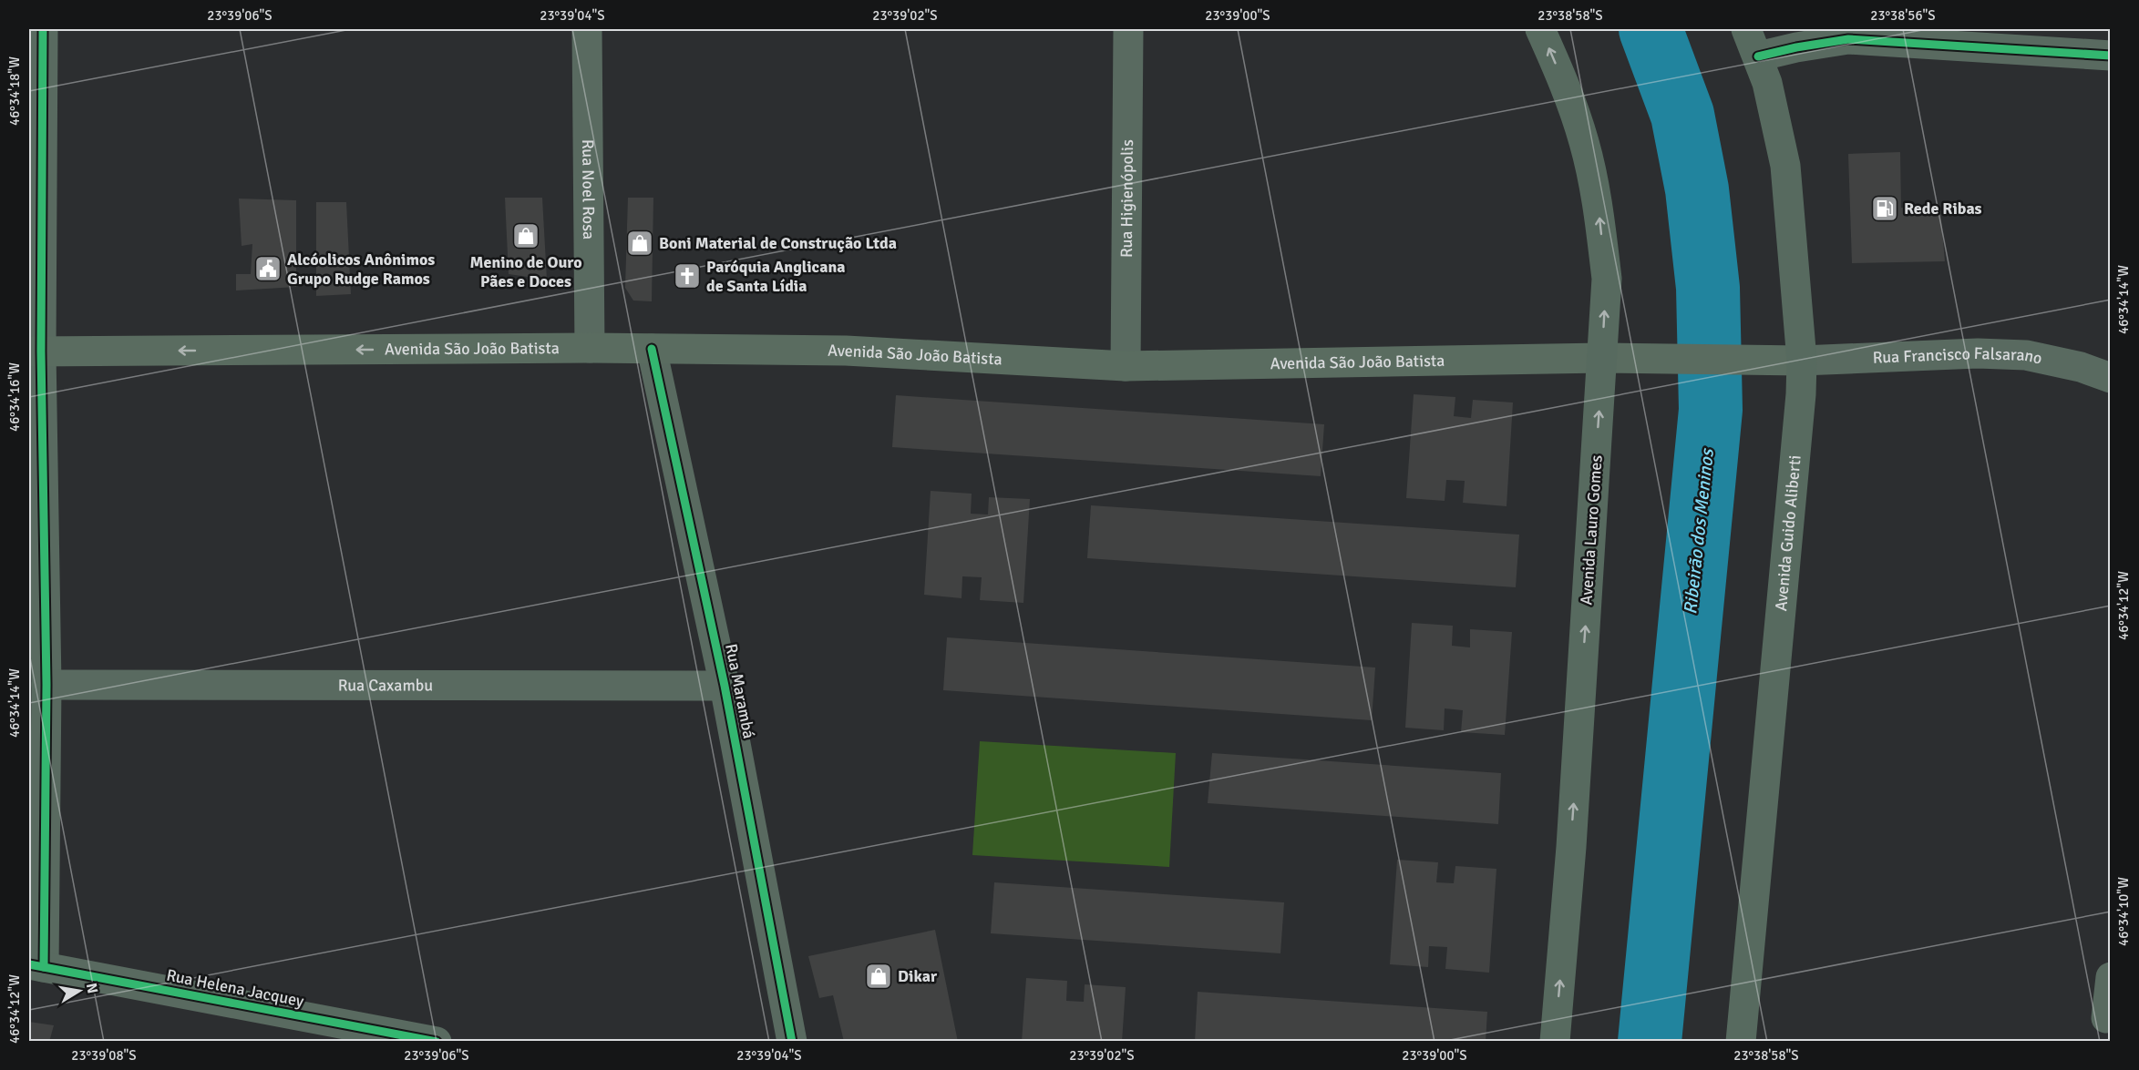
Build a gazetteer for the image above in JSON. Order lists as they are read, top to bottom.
{
  "streets": {
    "main road": ["Avenida São João Batista", "Avenida Lauro Gomes", "Avenida Guido Aliberti"],
    "street": [
      "Rua Noel Rosa",
      "Rua Higienópolis",
      "Rua Francisco Falsarano",
      "Rua Caxambu",
      "Rua Marambá",
      "Rua Helena Jacquey"
    ]
  },
  "crossings": [
    ["Rua Noel Rosa", "Avenida São João Batista"],
    ["Rua Higienópolis", "Avenida São João Batista"],
    ["Avenida São João Batista", "Rua Francisco Falsarano"],
    ["Avenida São João Batista", "Avenida Lauro Gomes"],
    ["Avenida São João Batista", "Avenida Guido Aliberti"],
    ["Avenida São João Batista", "Rua Marambá"],
    ["Rua Francisco Falsarano", "Avenida Guido Aliberti"],
    ["Rua Caxambu", "Rua Marambá"]
  ],
  "one_way": ["Avenida Lauro Gomes"],
  "water": ["Ribeirão dos Meninos"],
  "places": {
    "fuel station": ["Rede Ribas"],
    "shop": ["Menino de Ouro Pães e Doces", "Boni Material de Construção Ltda", "Dikar"],
    "public building": ["Alcóolicos Anônimos Grupo Rudge Ramos"],
    "church": ["Paróquia Anglicana de Santa Lídia"]
  },
  "north": "right",
  "coordinates": [
    "23°39'06\"S",
    "23°39'04\"S",
    "23°39'02\"S",
    "23°39'00\"S",
    "23°38'58\"S",
    "23°38'56\"S",
    "46°34'18\"W",
    "46°34'14\"W",
    "46°34'16\"W",
    "46°34'12\"W",
    "46°34'10\"W",
    "23°39'08\"S"
  ]
}
